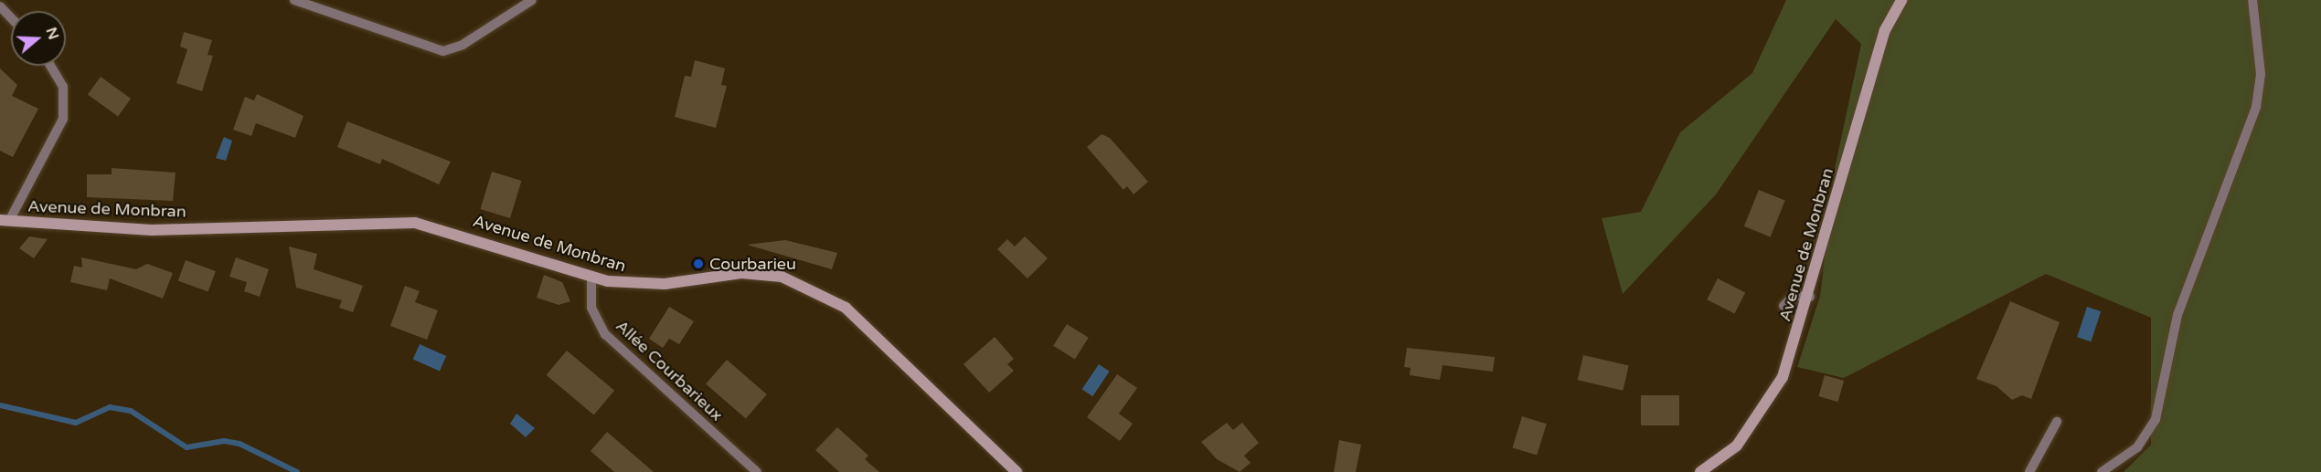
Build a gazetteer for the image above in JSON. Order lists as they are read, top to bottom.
{
  "streets": {
    "street": ["Avenue de Monbran"],
    "lane": ["Allée Courbarieux"]
  },
  "crossings": [
    ["Avenue de Monbran", "Allée Courbarieux"]
  ],
  "places": ["Courbarieu"],
  "north": "right"
}
